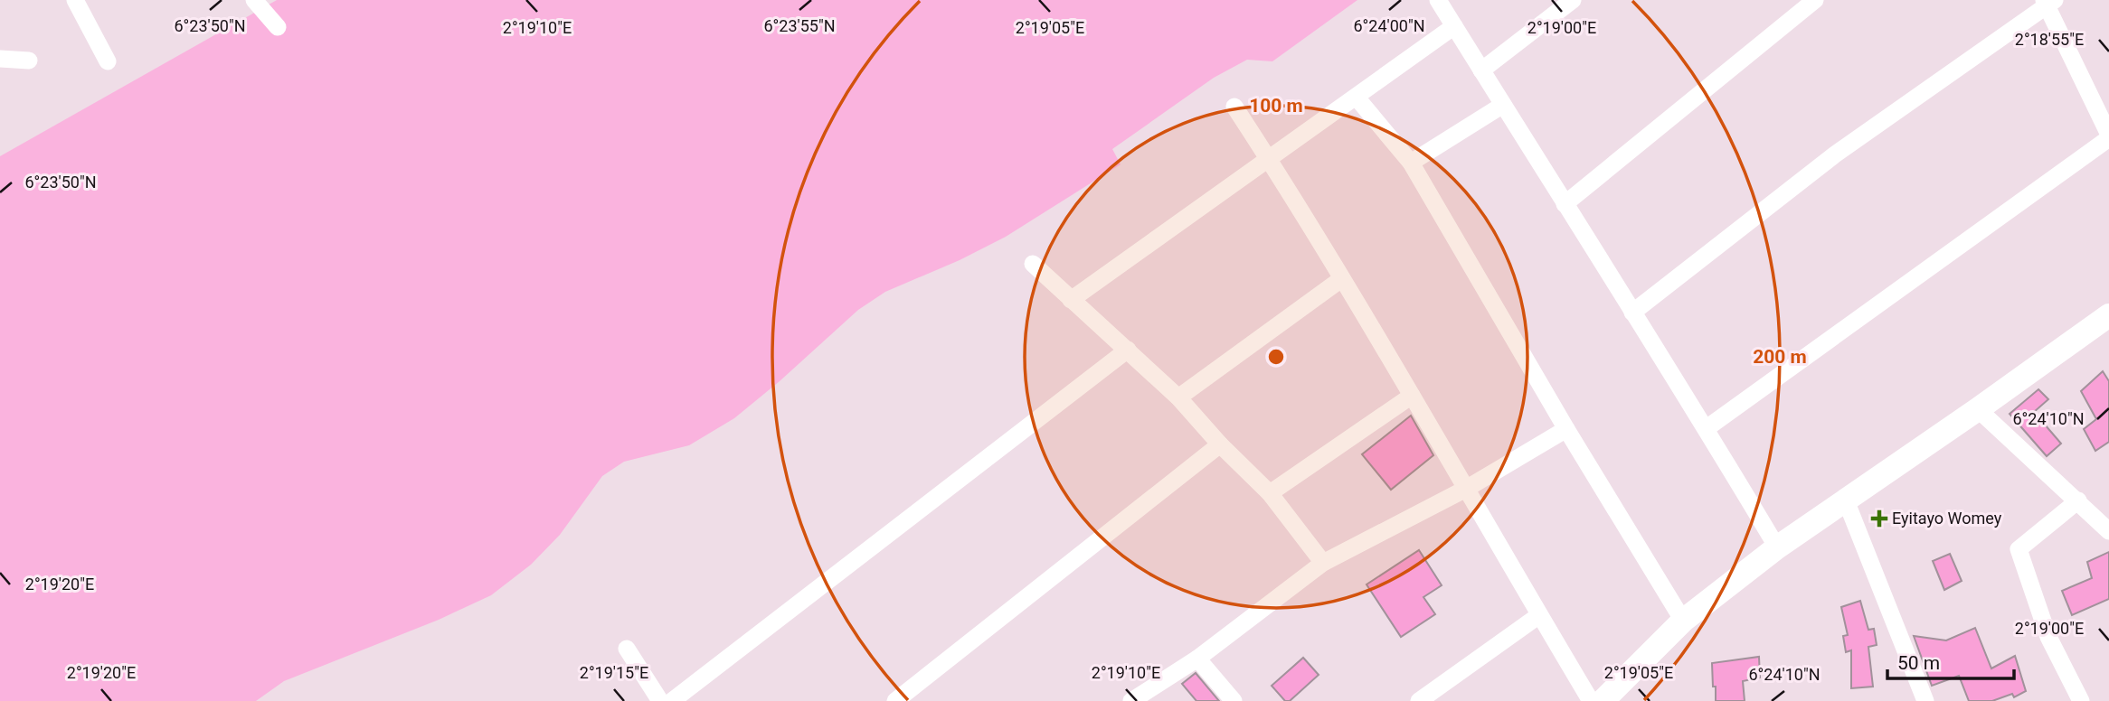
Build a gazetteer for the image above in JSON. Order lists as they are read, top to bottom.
{
  "places": {
    "health": ["Eyitayo Womey"]
  },
  "scale_bar": "50 m",
  "coordinates": [
    "6°23'50\"N",
    "6°23'55\"N",
    "6°24'00\"N",
    "2°19'10\"E",
    "2°19'05\"E",
    "2°19'00\"E",
    "2°18'55\"E",
    "6°24'10\"N",
    "2°19'20\"E",
    "2°19'15\"E"
  ],
  "rings": ["100 m", "200 m"]
}
